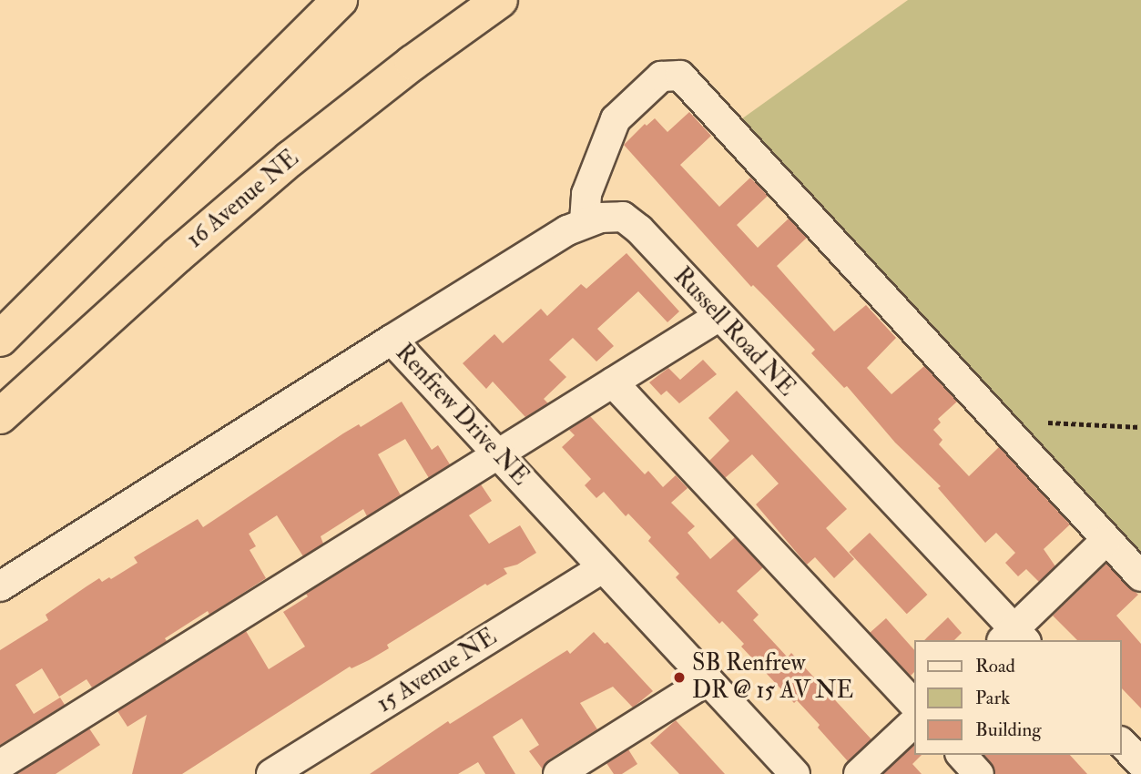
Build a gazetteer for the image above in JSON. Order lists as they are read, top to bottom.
{
  "streets": {
    "highway": ["16 Avenue NE"],
    "street": ["Russell Road NE", "Renfrew Drive NE", "15 Avenue NE"]
  },
  "crossings": [
    ["Russell Road NE", "Renfrew Drive NE"],
    ["Renfrew Drive NE", "15 Avenue NE"]
  ],
  "places": ["SB Renfrew DR @ 15 AV NE"],
  "legend": ["Road", "Park", "Building"]
}
